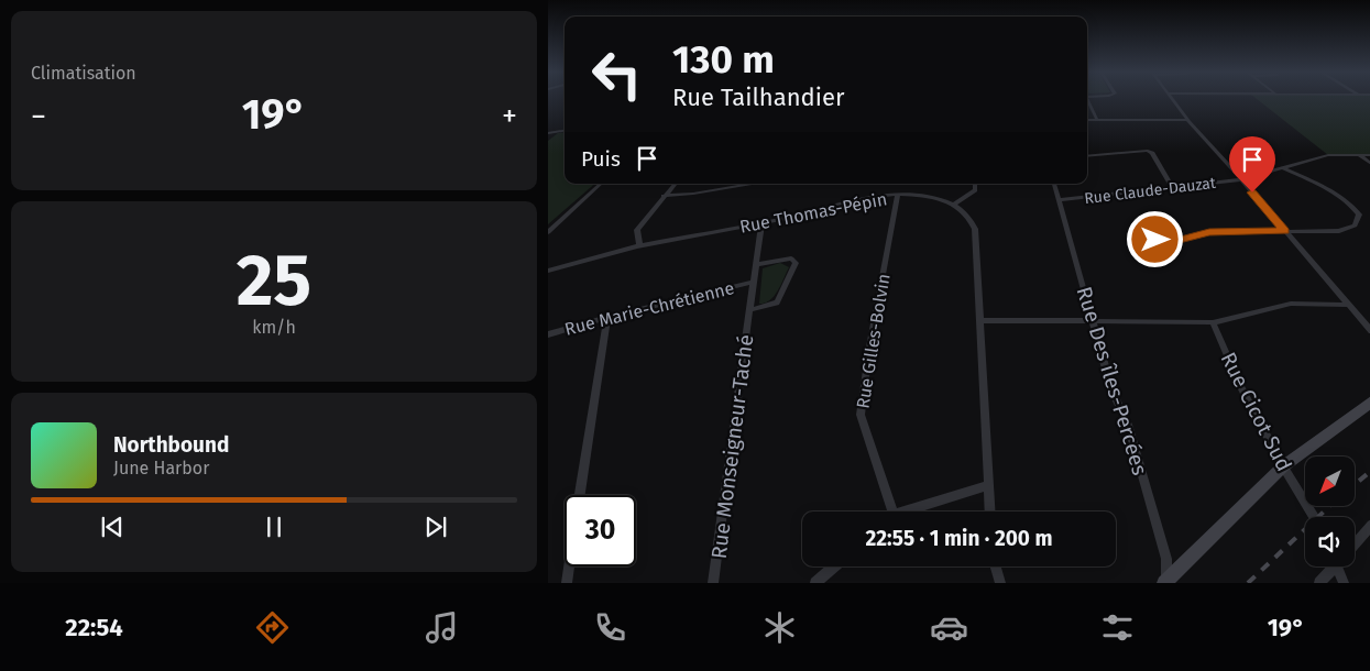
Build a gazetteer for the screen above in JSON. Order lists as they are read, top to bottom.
{
  "streets": {
    "street": [
      "Rue Claude-Dauzat",
      "Rue Thomas-Pépin",
      "Rue Marie-Chrétienne",
      "Rue Gilles-Bolvin",
      "Rue Des îles-Percées",
      "Rue Cicot Sud",
      "Rue Monseigneur-Taché"
    ]
  },
  "crossings": [
    ["Rue Claude-Dauzat", "Rue Des îles-Percées"],
    ["Rue Thomas-Pépin", "Rue Gilles-Bolvin"],
    ["Rue Thomas-Pépin", "Rue Monseigneur-Taché"],
    ["Rue Marie-Chrétienne", "Rue Monseigneur-Taché"]
  ],
  "north": "bottom left",
  "page": {
    "tile": [
      "Climatisation",
      ["25", "km/h"]
    ],
    "turn": ["130 m", "Rue Tailhandier"],
    "heat": ["−", "19°", "+"],
    "then": "Puis",
    "song": ["Northbound", "June Harbor"],
    "limit": "30",
    "trip": "22:55 · 1 min · 200 m",
    "tabs": ["22:54", "19°"]
  }
}
